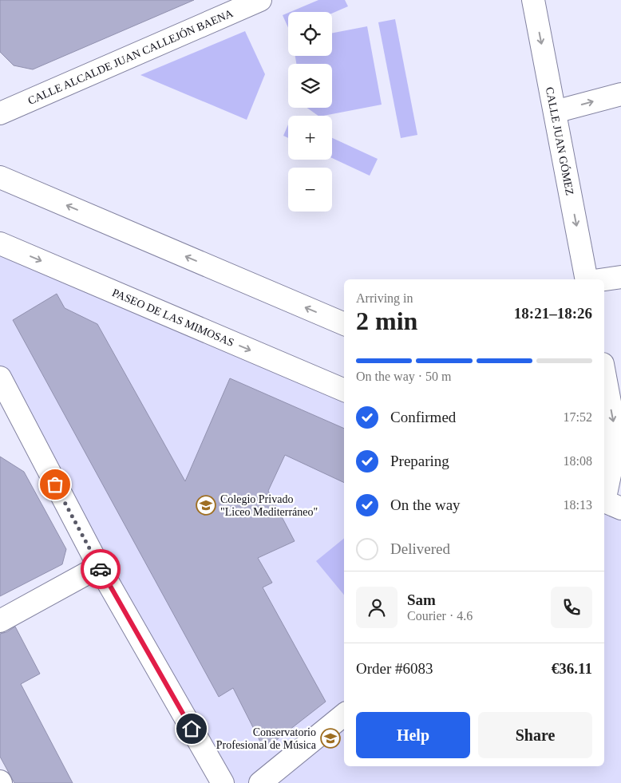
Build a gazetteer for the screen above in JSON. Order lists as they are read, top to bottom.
{
  "streets": {
    "street": ["CALLE ALCALDE JUAN CALLEJÓN BAENA", "CALLE JUAN GÓMEZ", "PASEO DE LAS MIMOSAS"]
  },
  "one_way": ["CALLE JUAN GÓMEZ"],
  "places": {
    "school or university": ["Colegio Privado \"Liceo Mediterráneo\"", "Conservatorio Profesional de Música"]
  },
  "page": {
    "map_buttons": ["+", "−"],
    "heading": ["2 min", "Arriving in", "18:21–18:26"],
    "panel": [
      "Sam",
      "Courier · 4.6",
      "Order #6083",
      "€36.11"
    ],
    "bar": "On the way · 50 m",
    "list": [
      ["Confirmed", "17:52"],
      ["Preparing", "18:08"],
      ["On the way", "18:13"],
      "Delivered"
    ],
    "buttons": ["Help", "Share"]
  }
}
